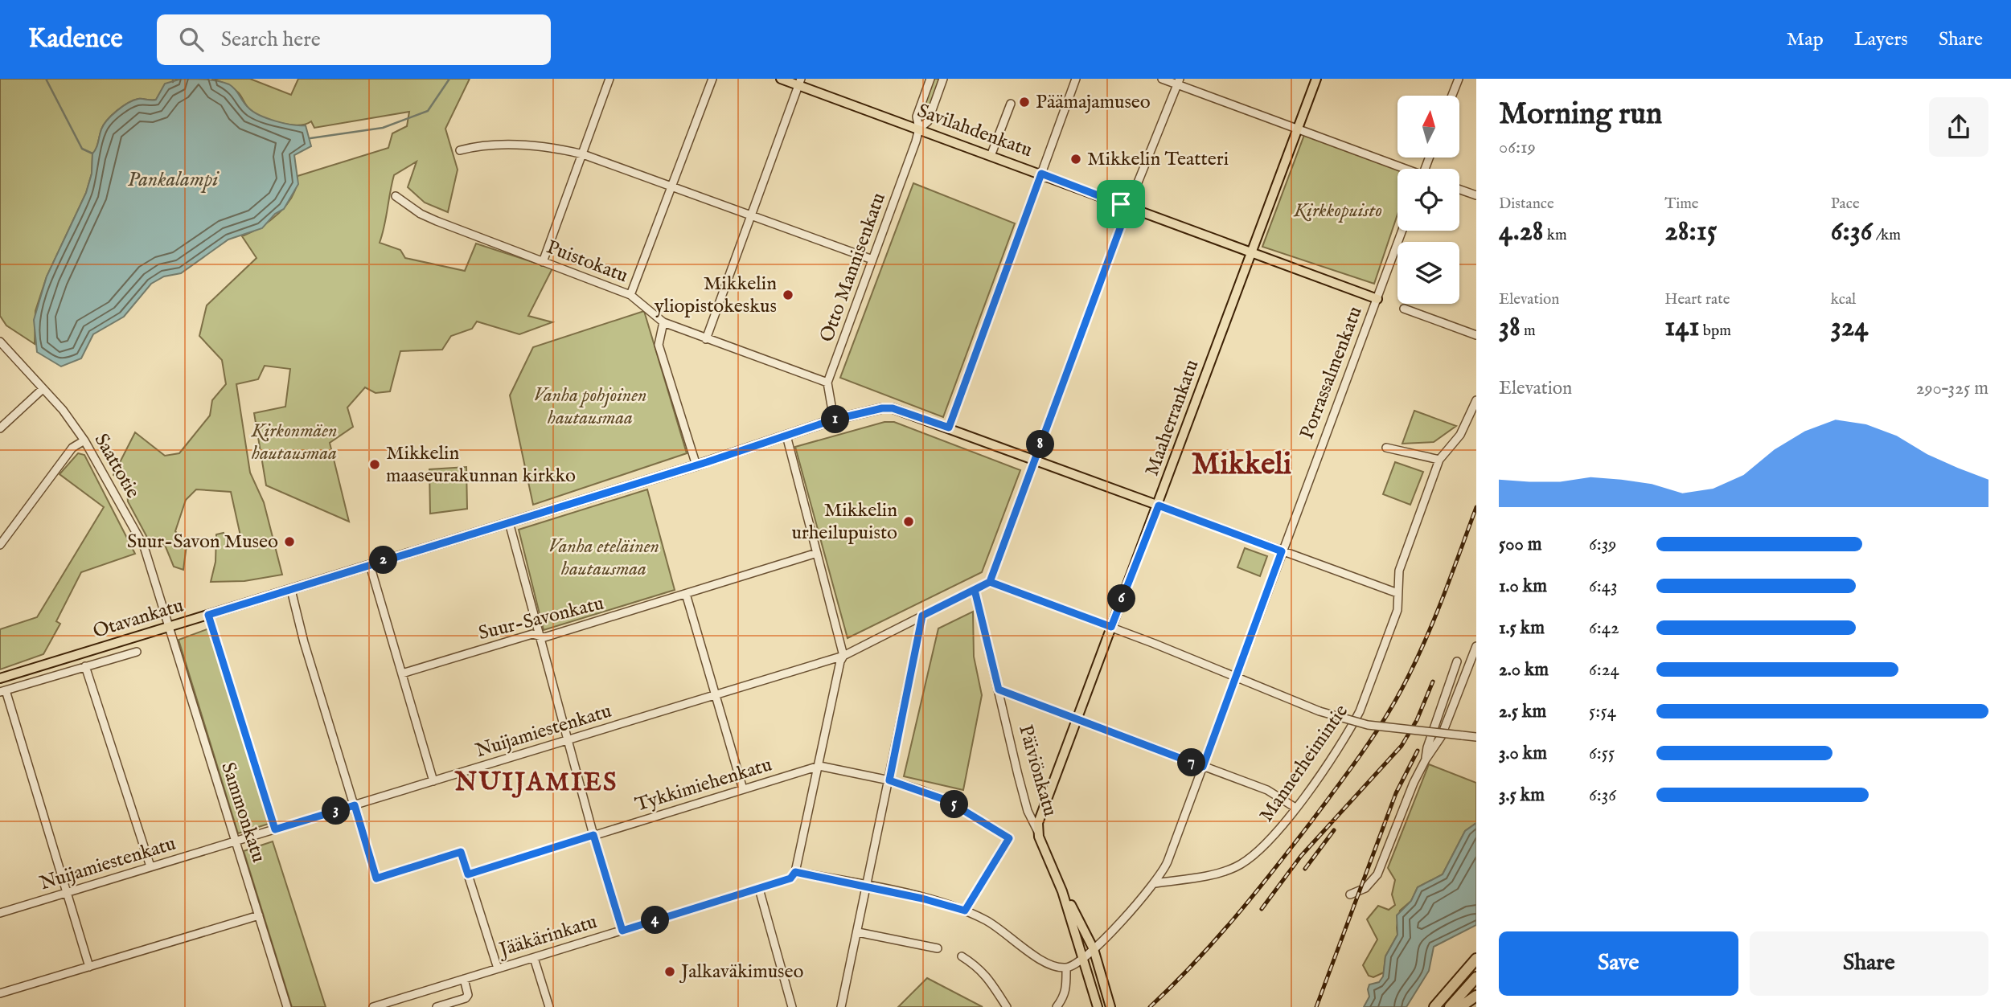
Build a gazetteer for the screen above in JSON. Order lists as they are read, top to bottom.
{
  "streets": {
    "main road": [
      "Savilahdenkatu",
      "Maaherrankatu",
      "Otavankatu",
      "Päiviönkatu"
    ],
    "street": [
      "Puistokatu",
      "Otto Mannisenkatu",
      "Porrassalmenkatu",
      "Saattotie",
      "Suur-Savonkatu",
      "Nuijamiestenkatu",
      "Mannerheimintie",
      "Tykkimiehenkatu",
      "Sammonkatu",
      "Jääkärinkatu"
    ]
  },
  "crossings": [
    ["Savilahdenkatu", "Otto Mannisenkatu"],
    ["Savilahdenkatu", "Porrassalmenkatu"],
    ["Savilahdenkatu", "Maaherrankatu"],
    ["Puistokatu", "Otto Mannisenkatu"],
    ["Otto Mannisenkatu", "Otavankatu"],
    ["Porrassalmenkatu", "Mannerheimintie"],
    ["Porrassalmenkatu", "Päiviönkatu"],
    ["Maaherrankatu", "Otavankatu"],
    ["Maaherrankatu", "Päiviönkatu"],
    ["Saattotie", "Otavankatu"],
    ["Saattotie", "Sammonkatu"],
    ["Otavankatu", "Sammonkatu"],
    ["Nuijamiestenkatu", "Päiviönkatu"],
    ["Nuijamiestenkatu", "Sammonkatu"]
  ],
  "districts": ["Mikkeli", "NUIJAMIES"],
  "water": ["Pankalampi"],
  "parks": [
    "Kirkkopuisto",
    "Vanha pohjoinen hautausmaa",
    "Kirkonmäen hautausmaa",
    "Vanha eteläinen hautausmaa"
  ],
  "places": [
    "Päämajamuseo",
    "Mikkelin Teatteri",
    "Mikkelin yliopistokeskus",
    "Mikkelin maaseurakunnan kirkko",
    "Mikkelin urheilupuisto",
    "Suur-Savon Museo",
    "Jalkaväkimuseo"
  ],
  "north": "top",
  "page": {
    "header": "Kadence",
    "search": "Search here",
    "nav": ["Map", "Layers", "Share"],
    "heading": ["Morning run", "06:19"],
    "stats": [
      ["Distance", "4.28 km"],
      ["Time", "28:15"],
      ["Pace", "6:36 /km"],
      ["Elevation", "38 m"],
      ["Heart rate", "141 bpm"],
      ["kcal", "324"]
    ],
    "chart": ["Elevation", "290–325 m"],
    "pins": [
      "1",
      "8",
      "2",
      "6",
      "7",
      "5",
      "3",
      "4"
    ],
    "list": [
      {
        "name": "500 m",
        "note": "6:39"
      },
      {
        "name": "1.0 km",
        "note": "6:43"
      },
      {
        "name": "1.5 km",
        "note": "6:42"
      },
      {
        "name": "2.0 km",
        "note": "6:24"
      },
      {
        "name": "2.5 km",
        "note": "5:54"
      },
      {
        "name": "3.0 km",
        "note": "6:55"
      },
      {
        "name": "3.5 km",
        "note": "6:36"
      }
    ],
    "buttons": ["Save", "Share"]
  }
}
